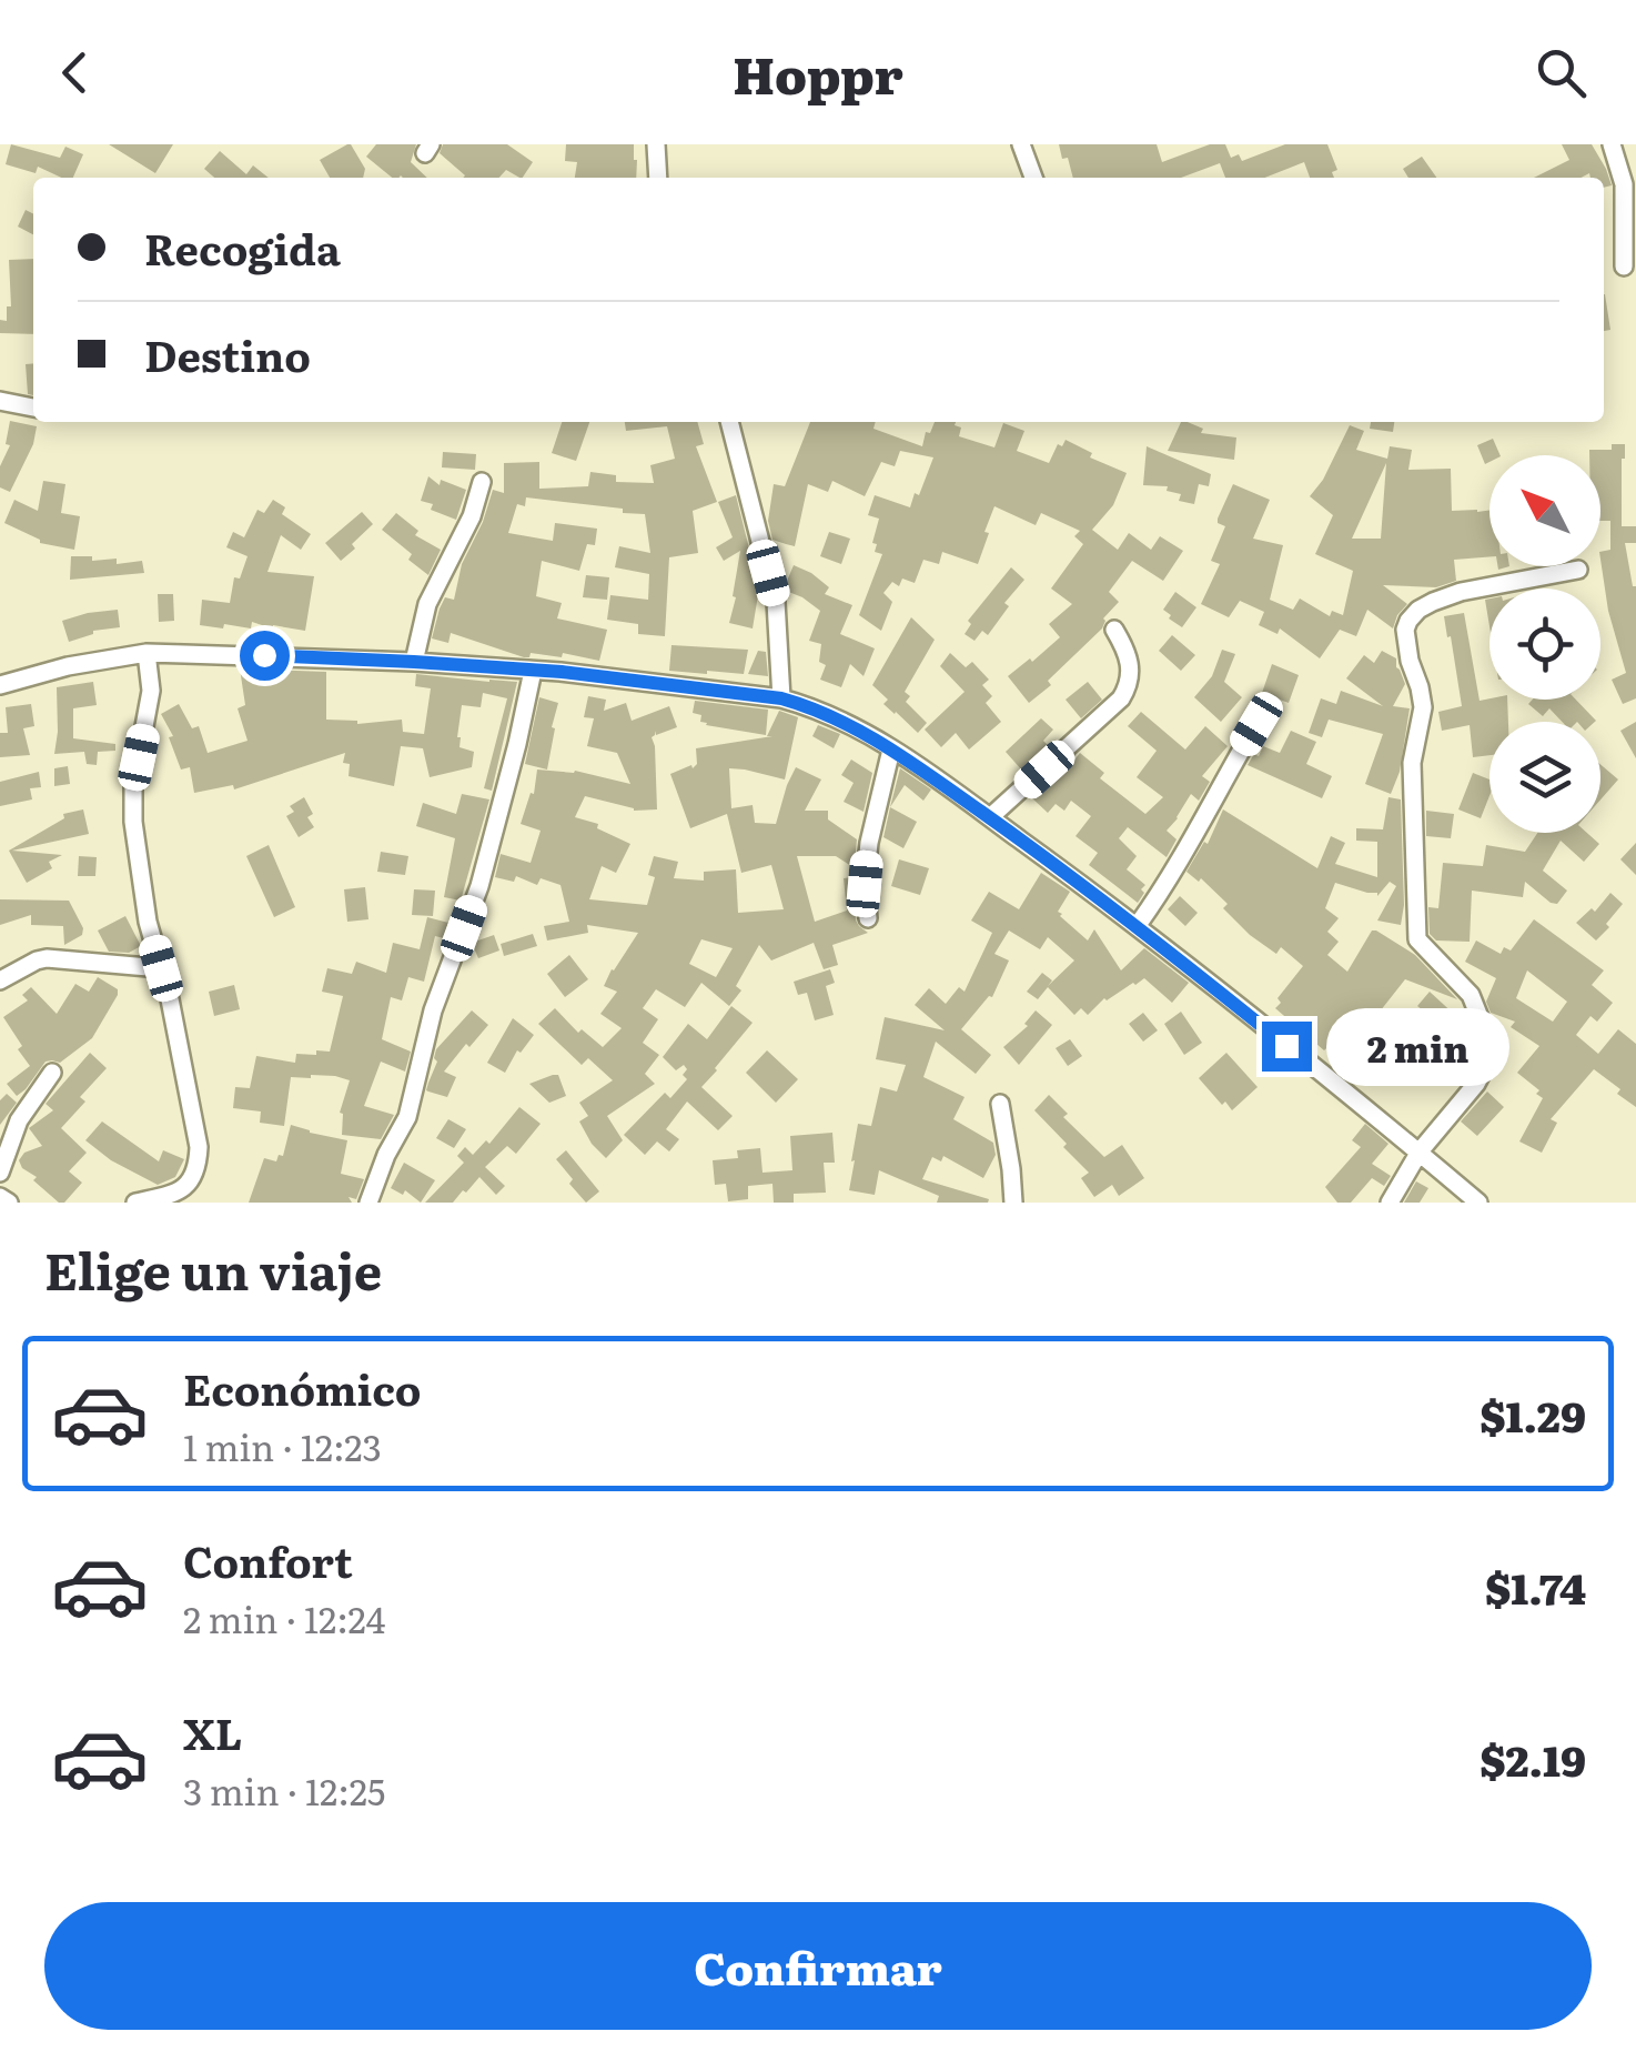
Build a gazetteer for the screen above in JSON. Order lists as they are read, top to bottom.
{
  "north": "top left",
  "page": {
    "header": "Hoppr",
    "banner": ["Recogida", "Destino"],
    "bubble": "2 min",
    "heading": "Elige un viaje",
    "list": [
      {
        "name": "Económico",
        "note": "1 min · 12:23",
        "value": "$1.29"
      },
      {
        "name": "Confort",
        "note": "2 min · 12:24",
        "value": "$1.74"
      },
      {
        "name": "XL",
        "note": "3 min · 12:25",
        "value": "$2.19"
      }
    ],
    "buttons": "Confirmar"
  }
}
